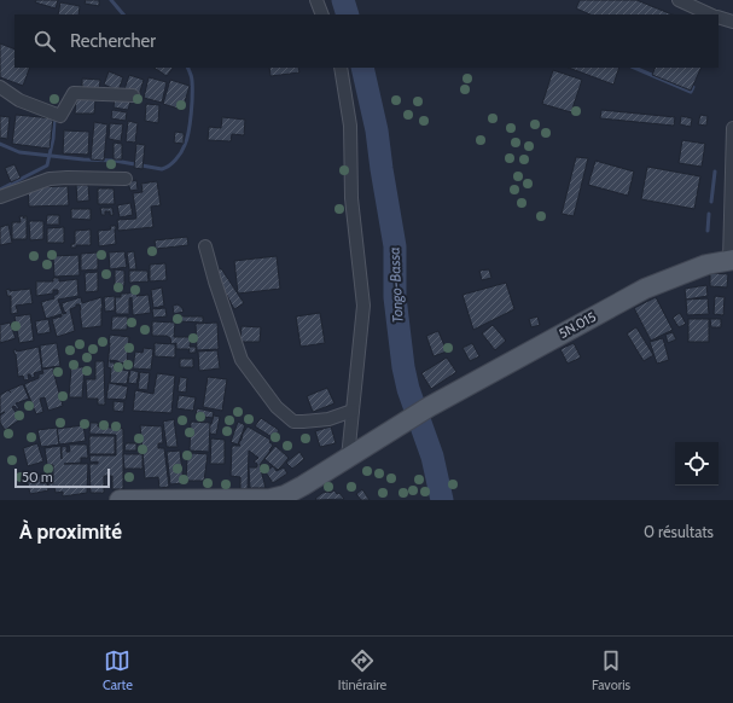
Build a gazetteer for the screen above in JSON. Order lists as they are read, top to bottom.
{
  "streets": {
    "main road": ["5N.015"]
  },
  "water": ["Tongo-Bassa"],
  "scale_bar": "50 m",
  "page": {
    "search": "Rechercher",
    "scale": "50 m",
    "heading": ["À proximité", "0 résultats"],
    "nav": ["Carte", "Itinéraire", "Favoris"]
  }
}
